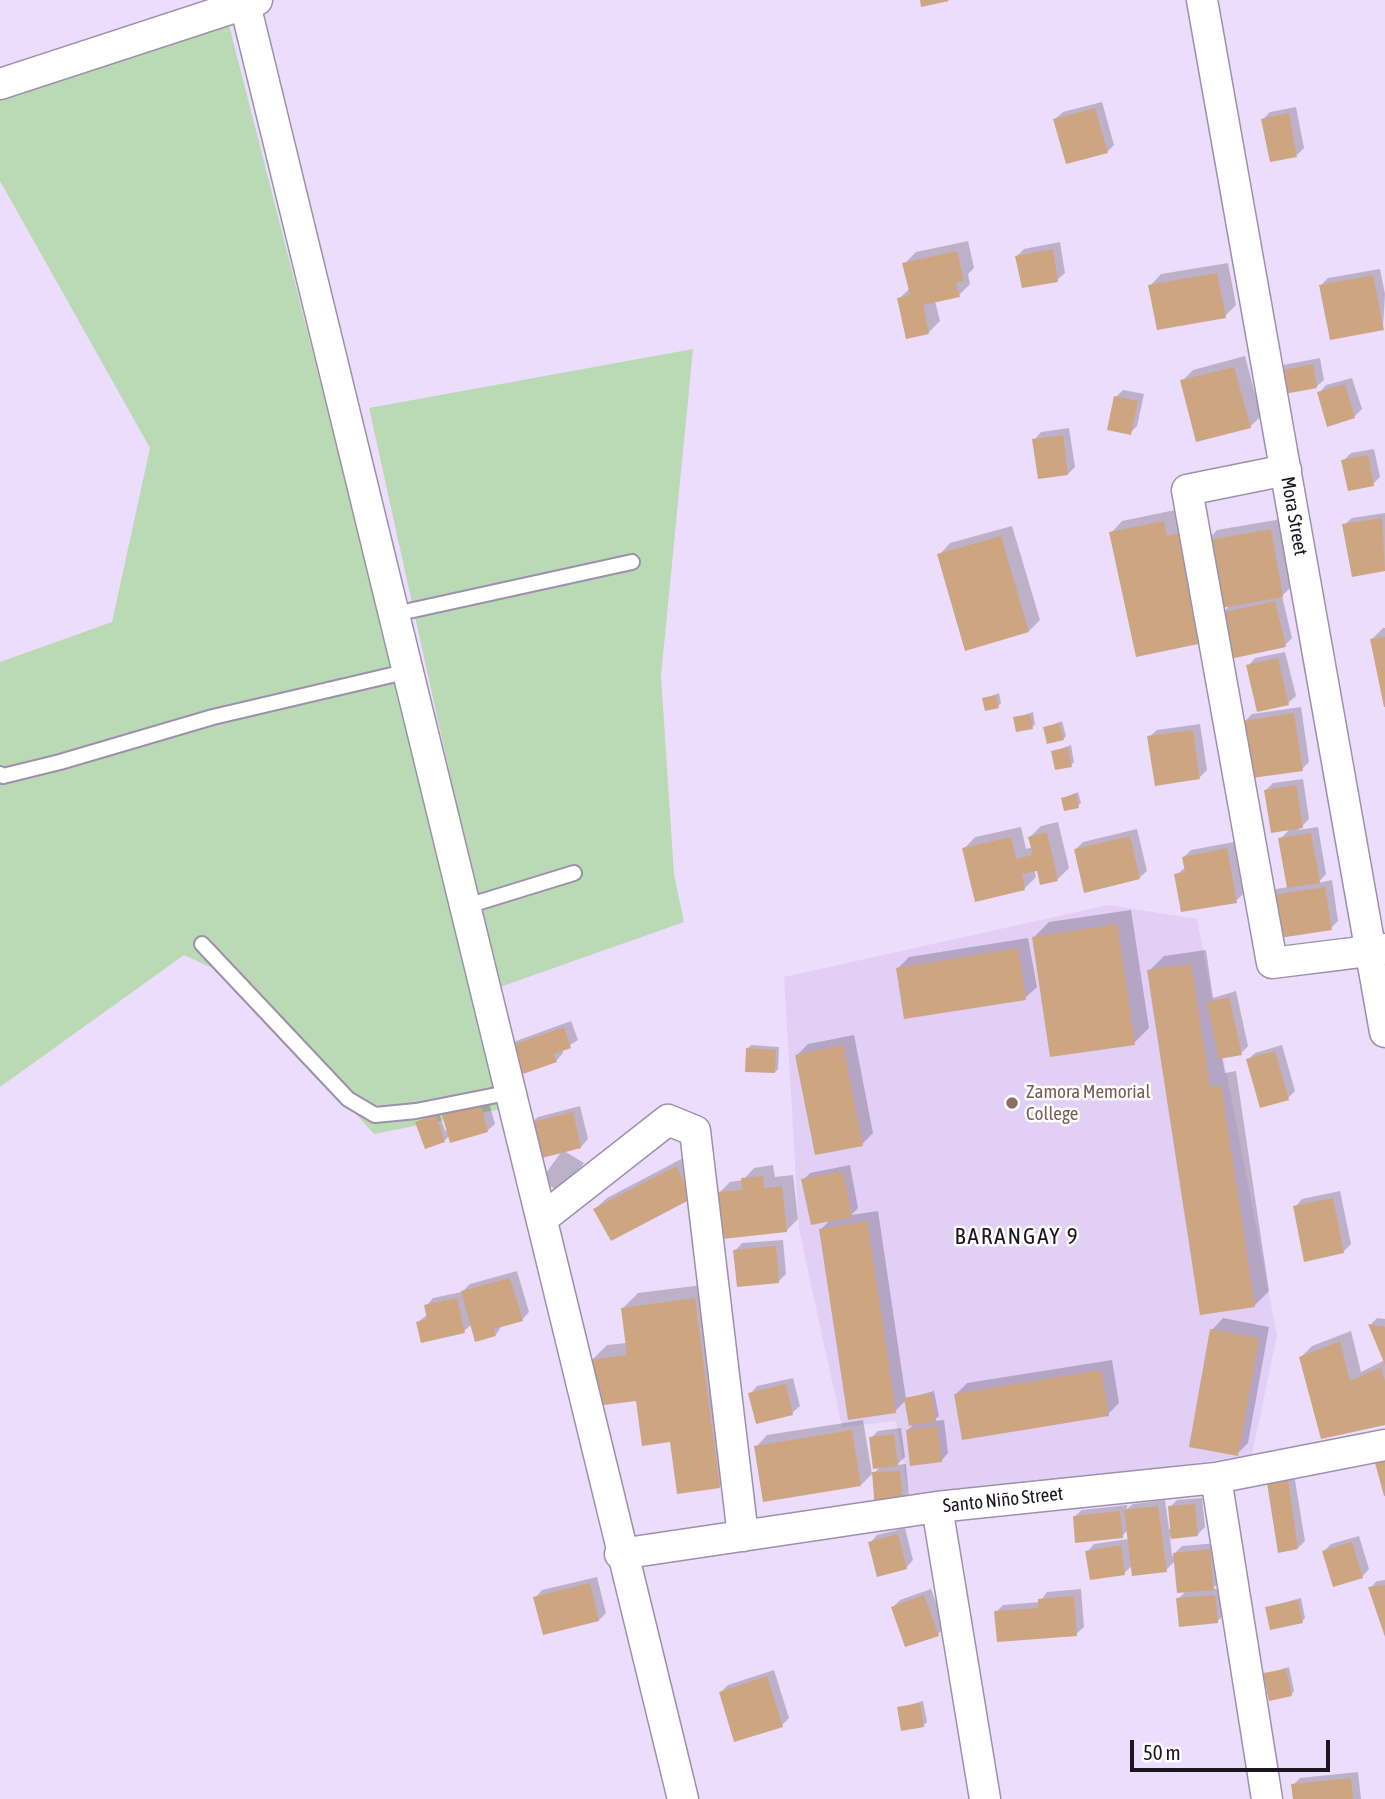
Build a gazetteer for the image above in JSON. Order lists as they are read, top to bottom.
{
  "streets": {
    "street": ["Mora Street", "Santo Niño Street"]
  },
  "districts": ["BARANGAY 9"],
  "places": ["Zamora Memorial College"],
  "scale_bar": "50 m"
}
